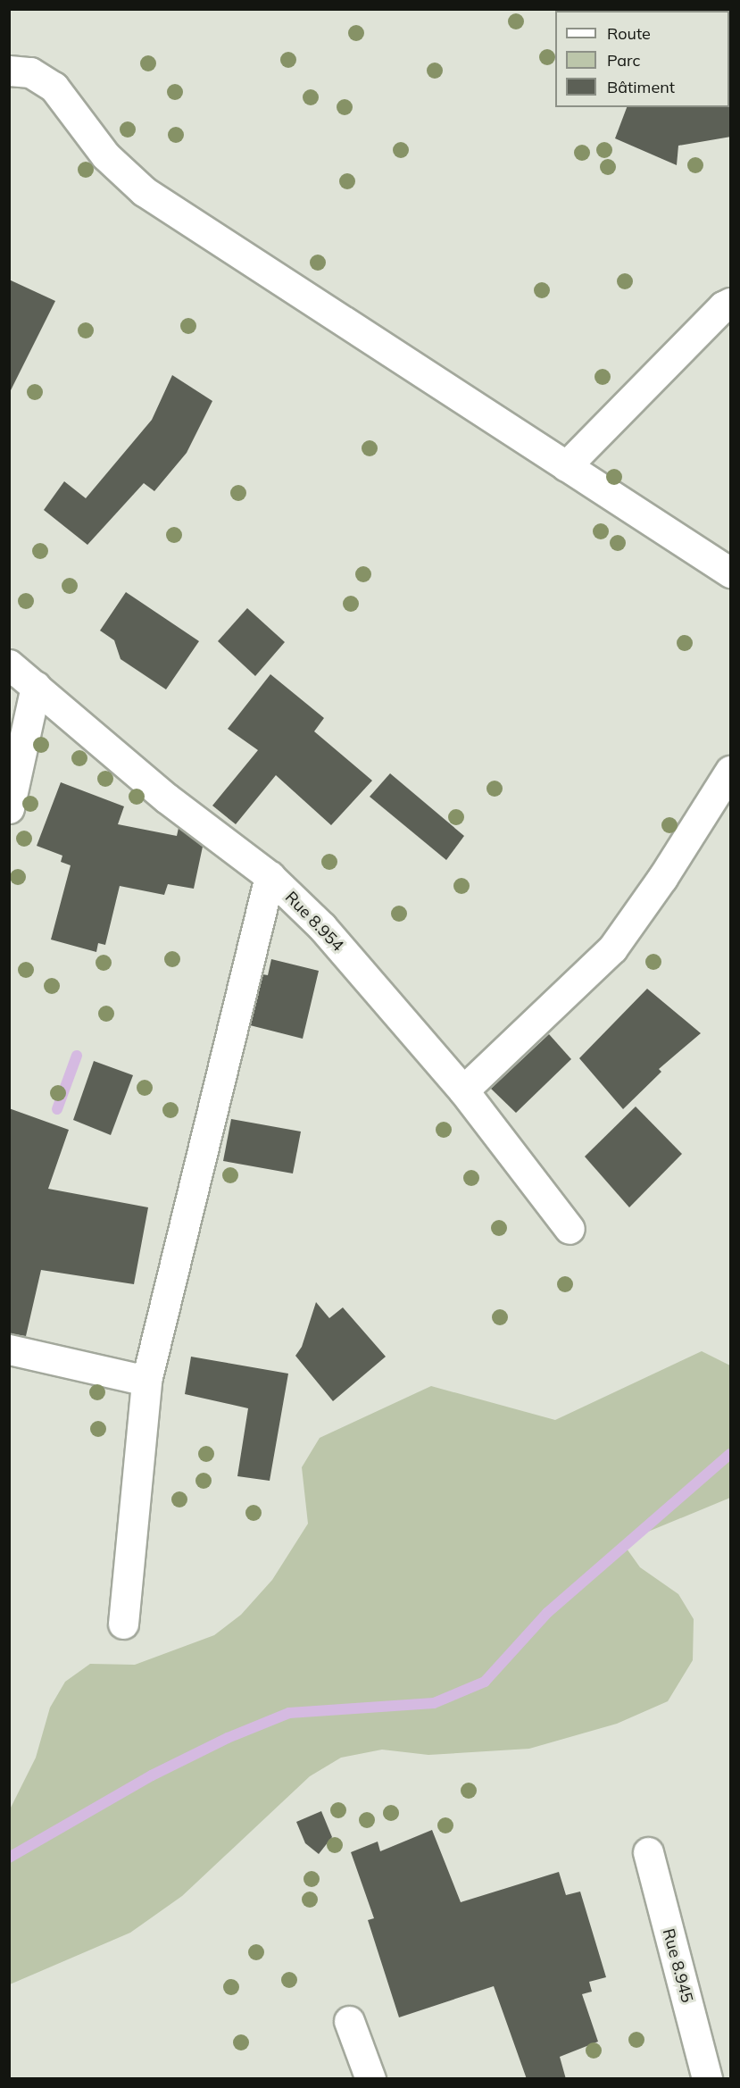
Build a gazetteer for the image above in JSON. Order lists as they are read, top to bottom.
{
  "streets": {
    "street": ["Rue 8.954", "Rue 8.945"]
  },
  "legend": ["Route", "Parc", "Bâtiment"]
}
